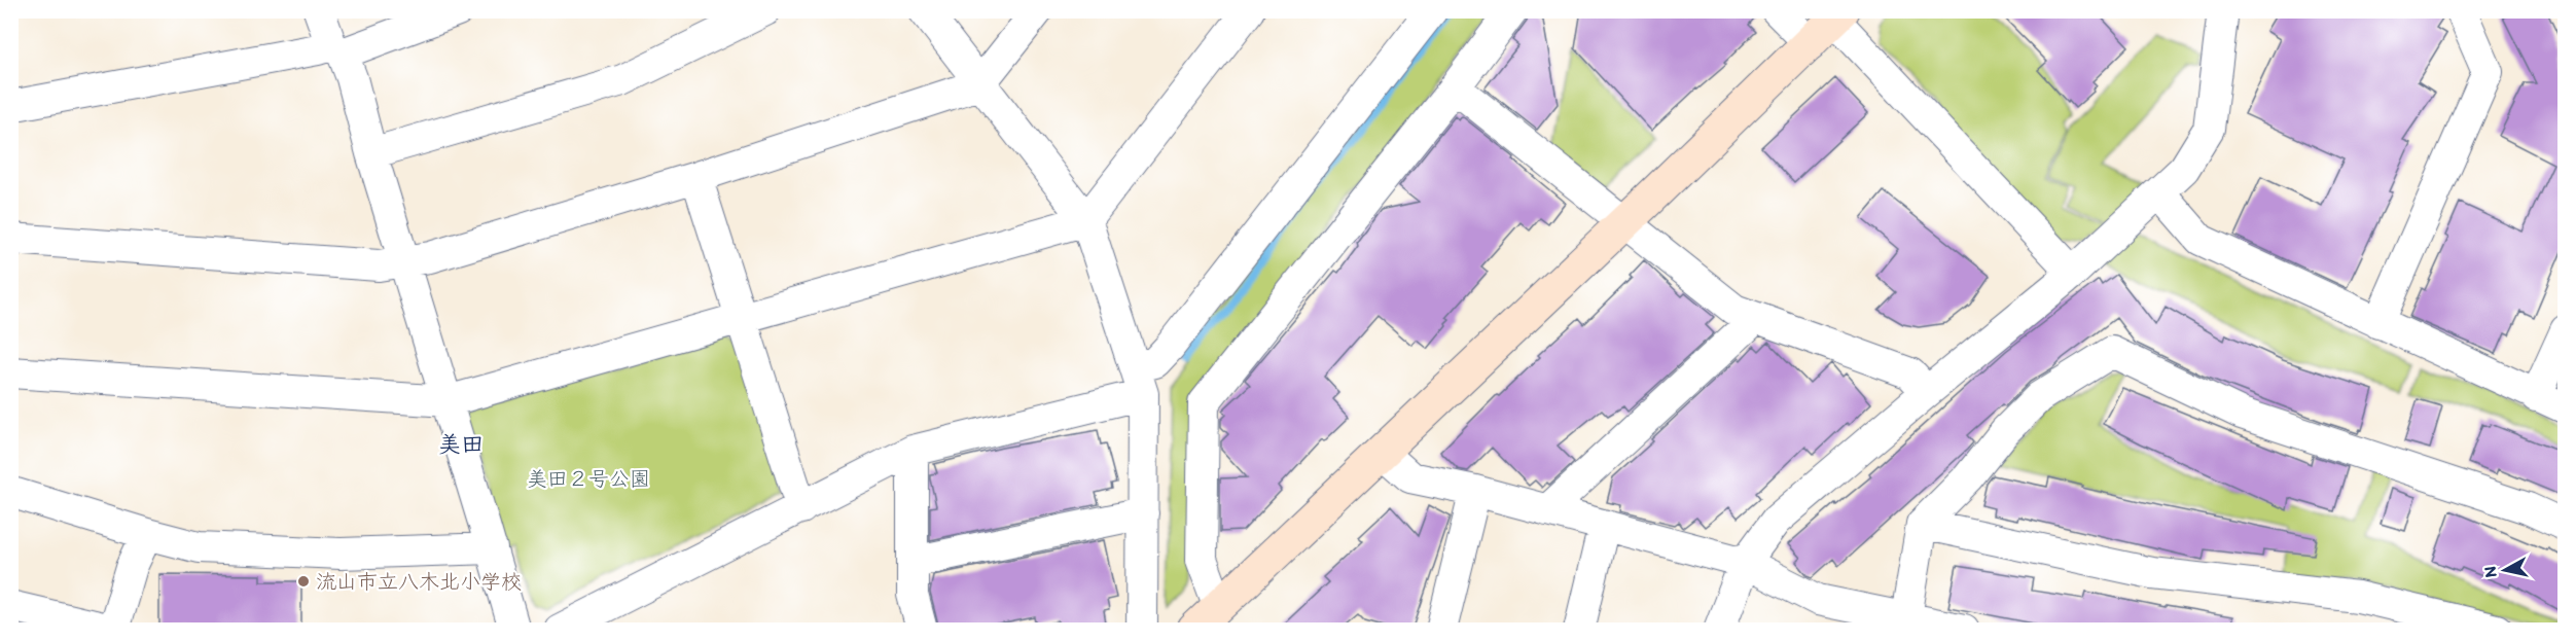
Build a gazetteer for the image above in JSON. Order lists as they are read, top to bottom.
{
  "districts": ["美田"],
  "parks": ["美田２号公園"],
  "places": ["流山市立八木北小学校"],
  "north": "left"
}
